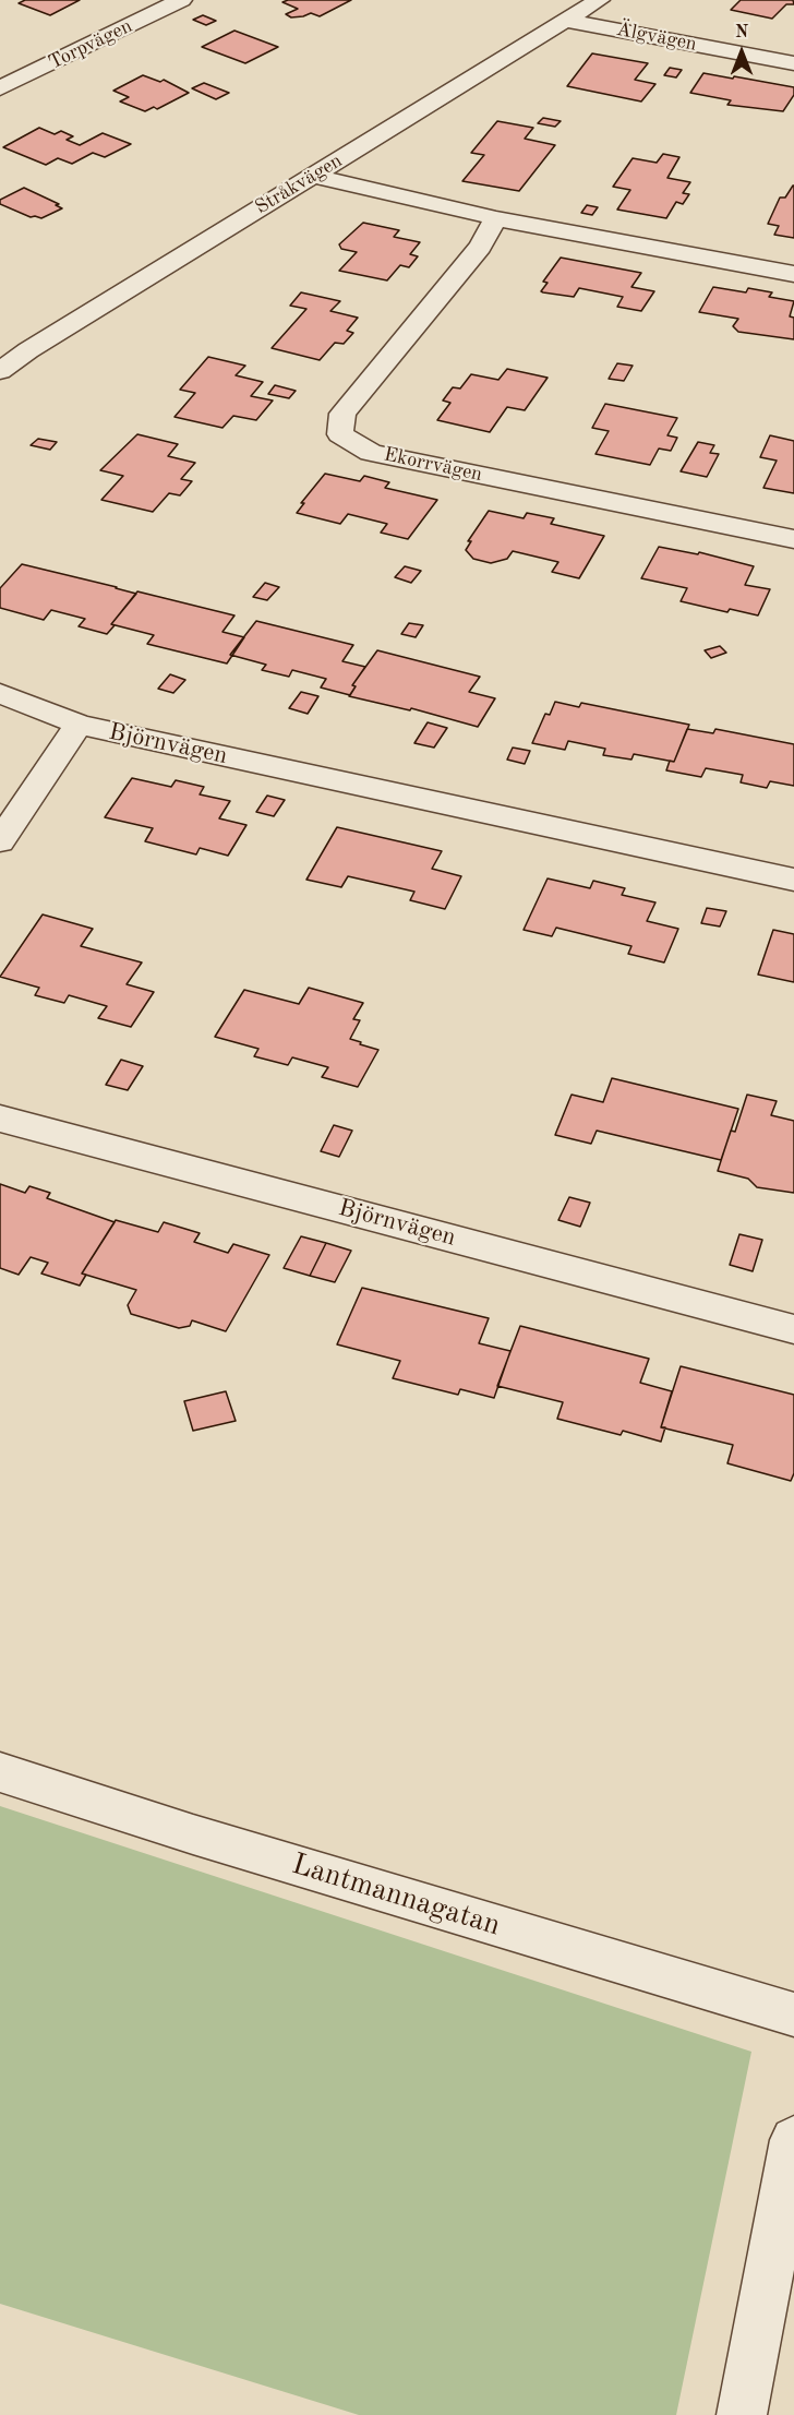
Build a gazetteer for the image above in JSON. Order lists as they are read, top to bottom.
{
  "streets": {
    "street": [
      "Älgvägen",
      "Torpvägen",
      "Stråkvägen",
      "Ekorrvägen",
      "Björnvägen",
      "Lantmannagatan"
    ]
  },
  "crossings": [
    ["Älgvägen", "Stråkvägen"]
  ],
  "north": "top"
}
